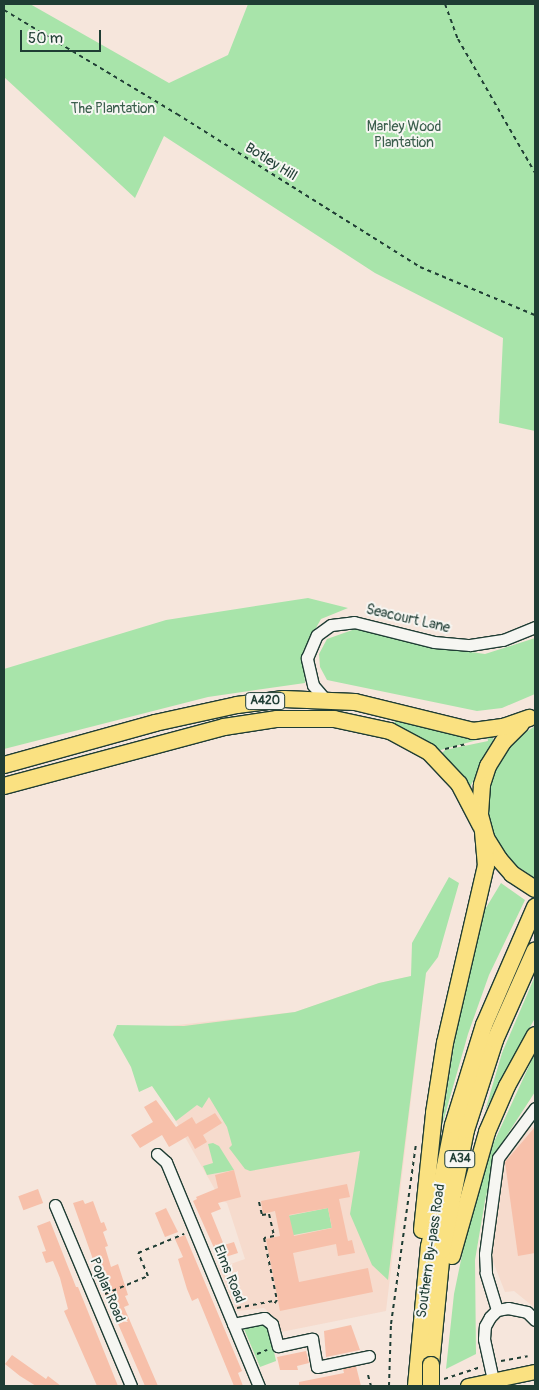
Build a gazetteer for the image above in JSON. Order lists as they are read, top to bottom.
{
  "streets": {
    "highway": ["A420", "A34", "Southern By-pass Road"],
    "street": ["Seacourt Lane", "Elms Road", "Poplar Road"],
    "path": ["Botley Hill"]
  },
  "crossings": [
    ["Seacourt Lane", "A420"]
  ],
  "parks": ["The Plantation", "Marley Wood Plantation"],
  "scale_bar": "50 m"
}
